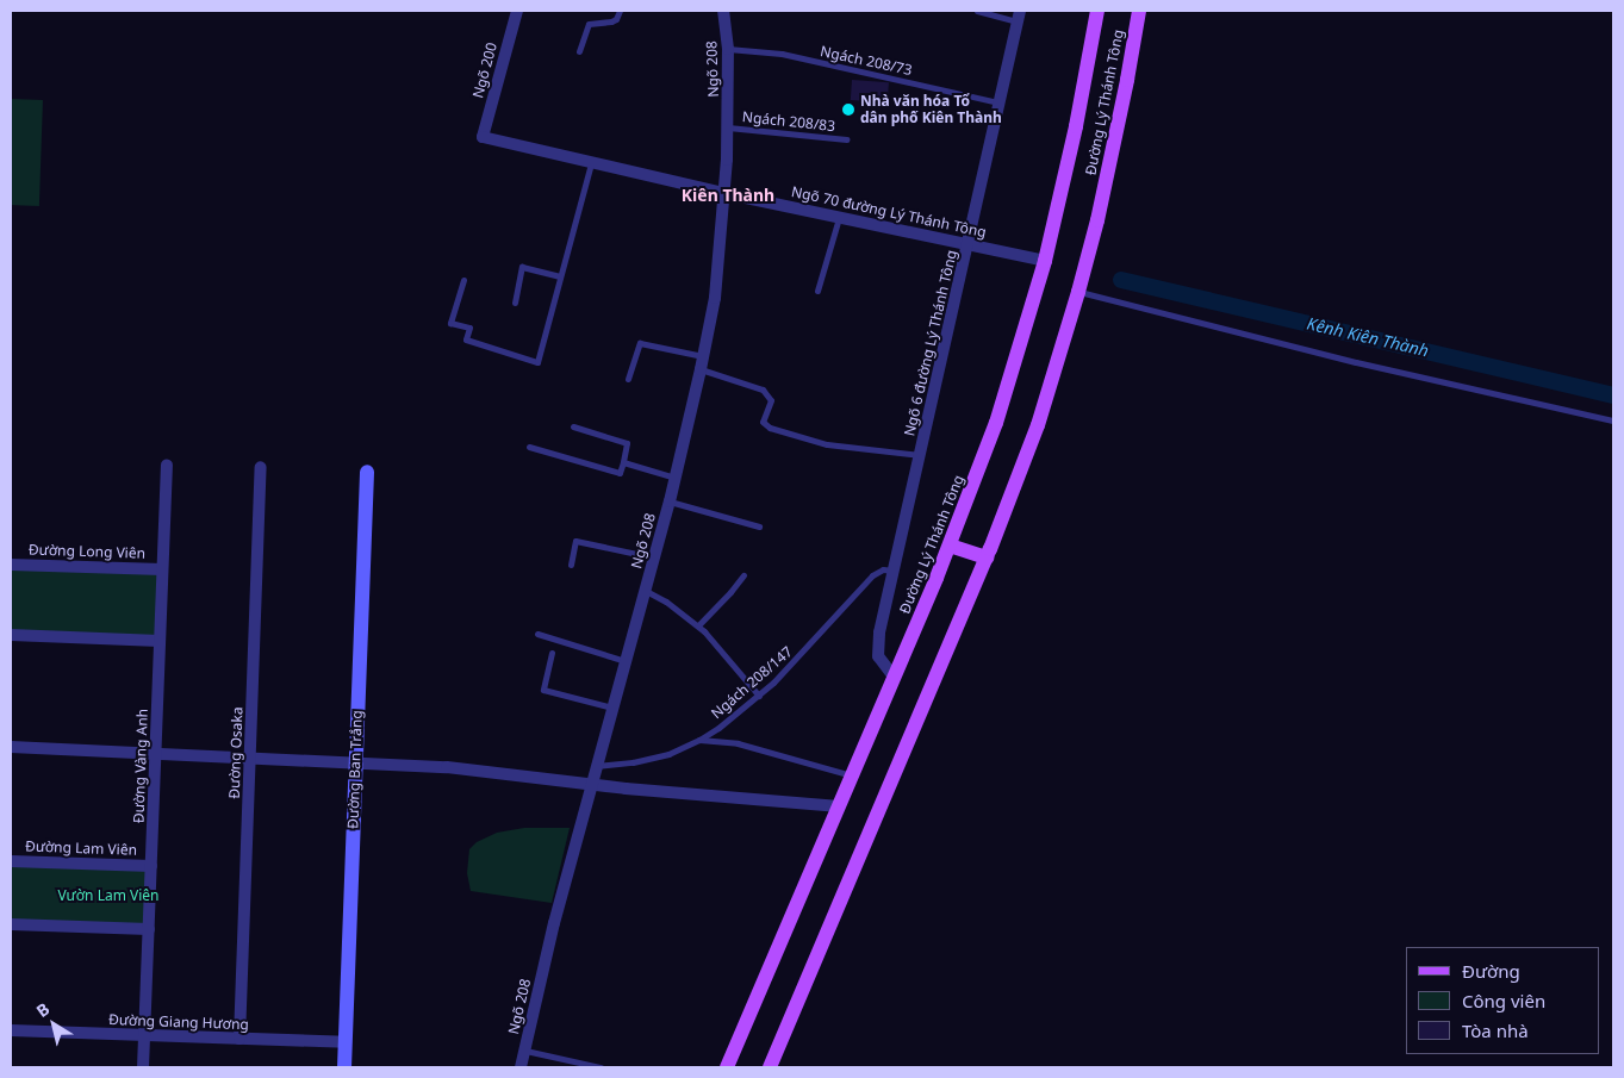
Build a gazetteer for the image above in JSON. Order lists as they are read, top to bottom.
{
  "streets": {
    "main road": ["Đường Lý Thánh Tông"],
    "street": [
      "Ngõ 208",
      "Ngõ 200",
      "Ngõ 70 đường Lý Thánh Tông",
      "Ngõ 6 đường Lý Thánh Tông",
      "Đường Long Viên",
      "Đường Osaka",
      "Đường Vàng Anh",
      "Đường Ban Trắng",
      "Đường Lam Viên",
      "Đường Giang Hương"
    ],
    "lane": ["Ngách 208/73", "Ngách 208/83", "Ngách 208/147"]
  },
  "crossings": [
    ["Ngách 208/73", "Ngõ 208"],
    ["Ngách 208/73", "Ngõ 6 đường Lý Thánh Tông"],
    ["Ngõ 208", "Ngách 208/83"],
    ["Ngõ 208", "Ngõ 70 đường Lý Thánh Tông"],
    ["Ngõ 208", "Ngách 208/147"],
    ["Ngõ 200", "Ngõ 70 đường Lý Thánh Tông"],
    ["Đường Lý Thánh Tông", "Ngõ 70 đường Lý Thánh Tông"],
    ["Đường Lý Thánh Tông", "Ngõ 6 đường Lý Thánh Tông"],
    ["Ngõ 70 đường Lý Thánh Tông", "Ngõ 6 đường Lý Thánh Tông"],
    ["Ngõ 6 đường Lý Thánh Tông", "Ngách 208/147"],
    ["Đường Long Viên", "Đường Vàng Anh"],
    ["Đường Osaka", "Đường Giang Hương"],
    ["Đường Vàng Anh", "Đường Lam Viên"],
    ["Đường Vàng Anh", "Đường Giang Hương"],
    ["Đường Ban Trắng", "Đường Giang Hương"]
  ],
  "districts": ["Kiên Thành"],
  "water": ["Kênh Kiên Thành"],
  "parks": ["Vườn Lam Viên"],
  "places": ["Nhà văn hóa Tổ dân phố Kiên Thành"],
  "legend": ["Đường", "Công viên", "Tòa nhà"],
  "north": "top left"
}
